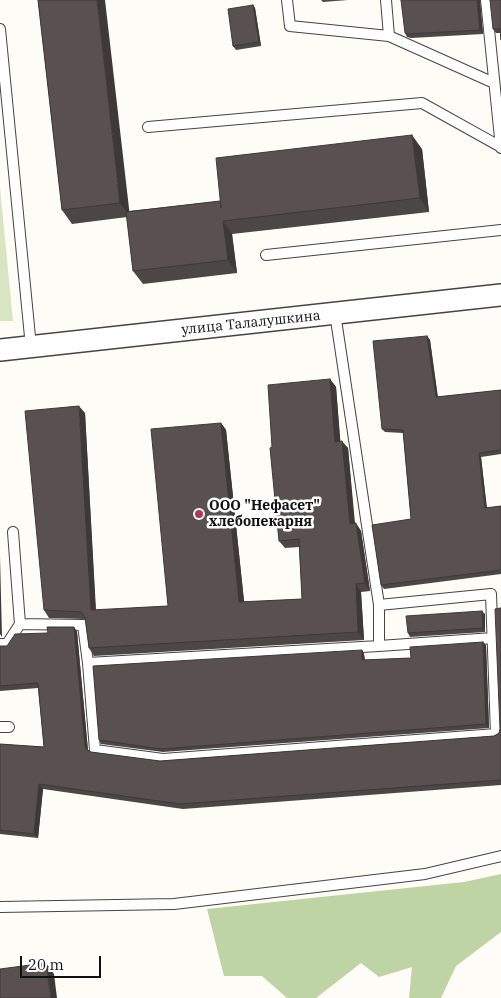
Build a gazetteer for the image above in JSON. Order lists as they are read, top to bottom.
{
  "streets": {
    "street": ["улица Талалушкина"]
  },
  "places": ["ООО \"Нефасет\" хлебопекарня"],
  "scale_bar": "20 m"
}
